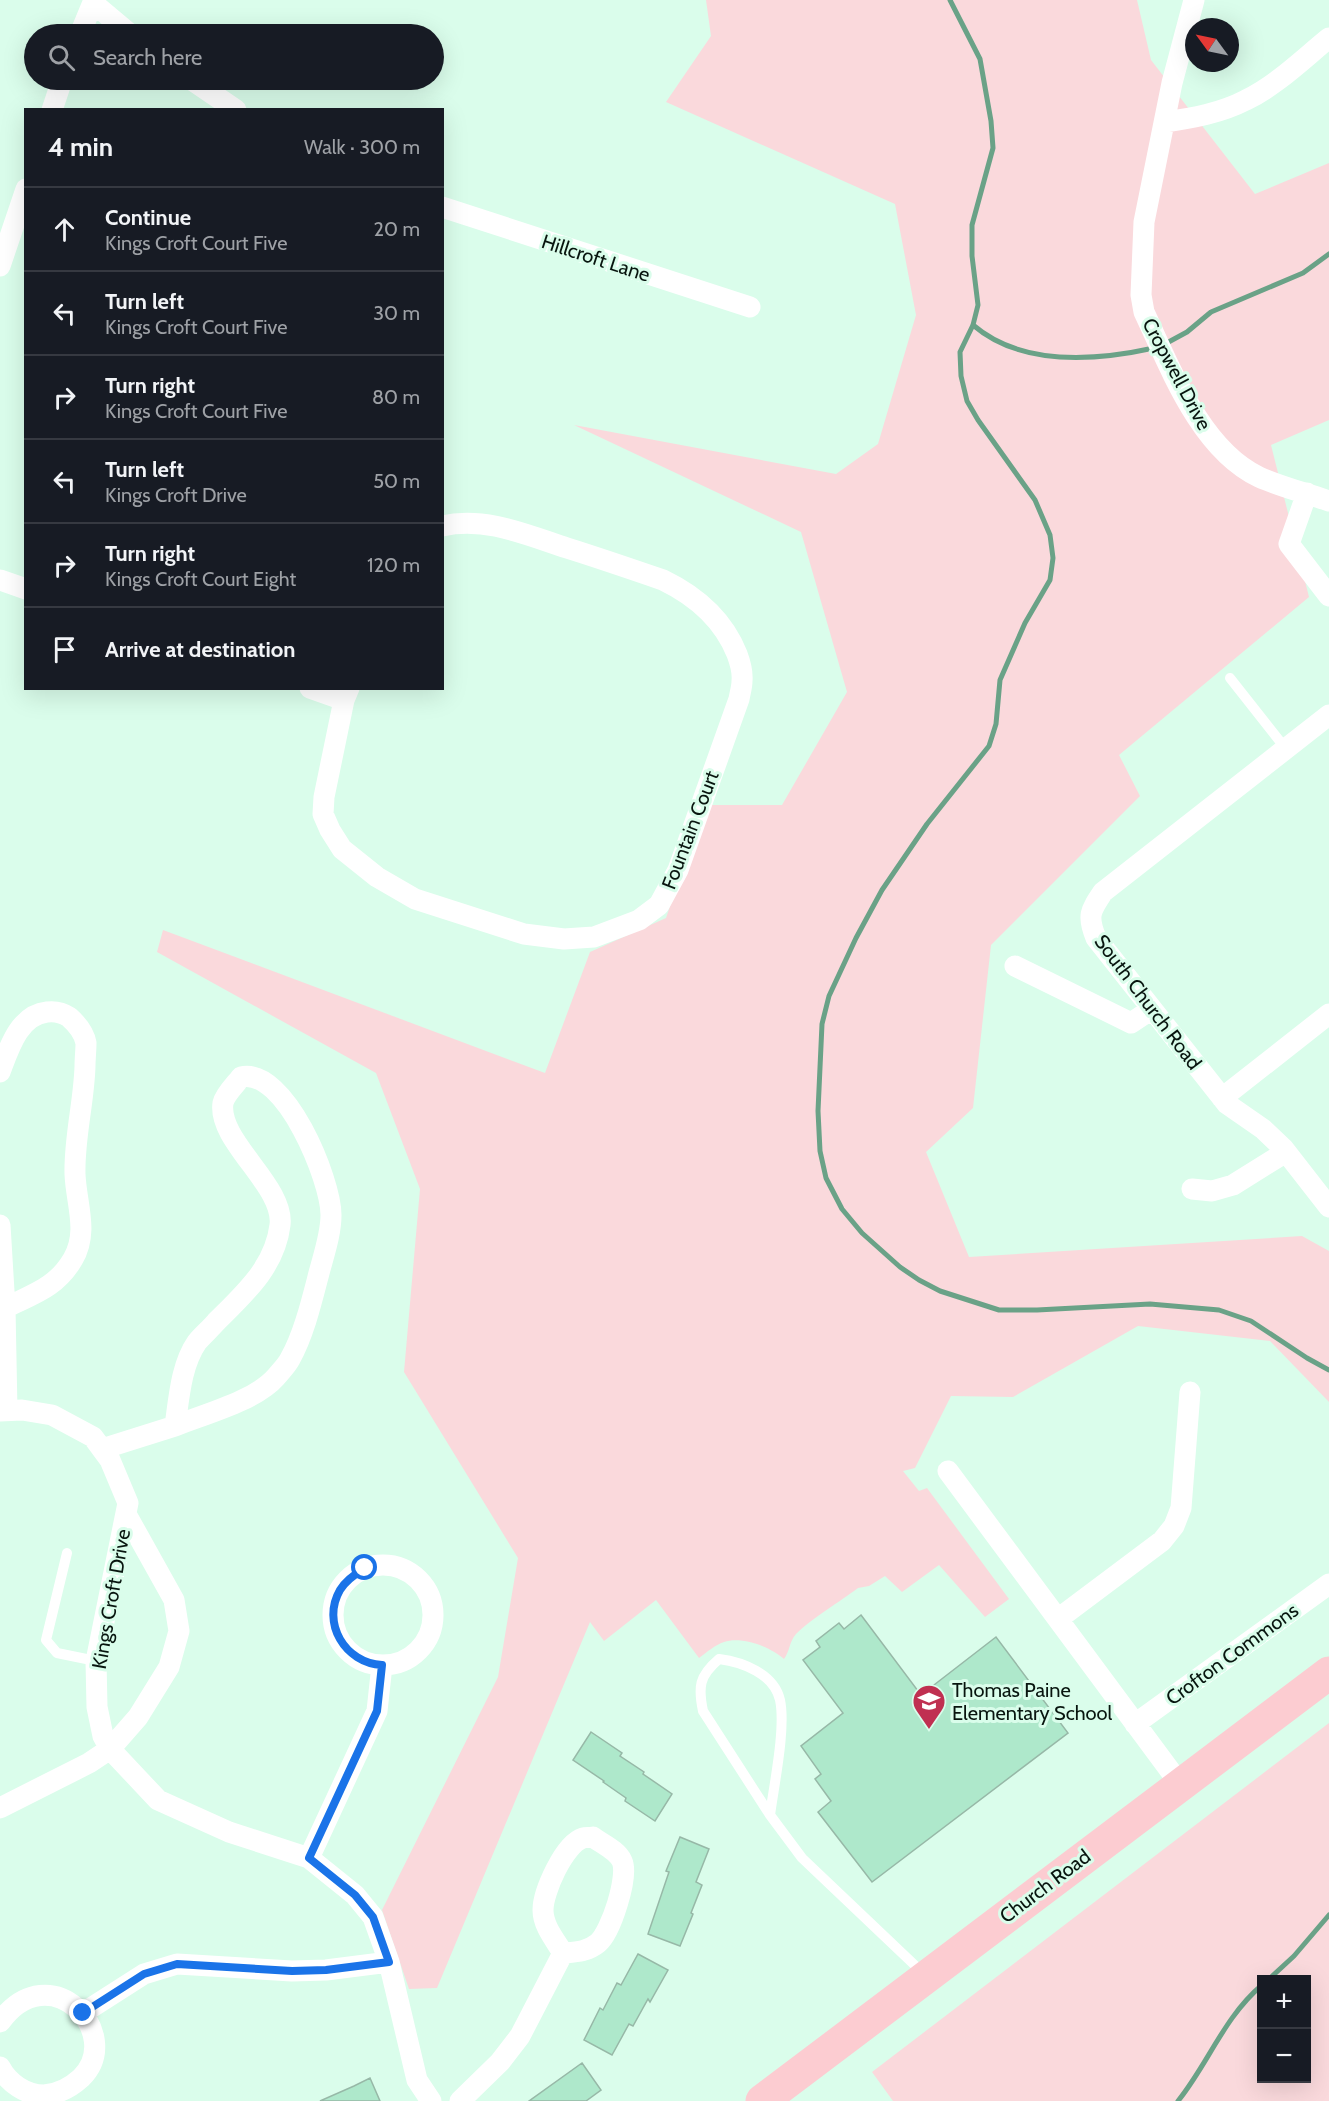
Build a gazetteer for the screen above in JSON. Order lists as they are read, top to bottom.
{
  "streets": {
    "main road": ["Church Road"],
    "street": [
      "Hillcroft Lane",
      "Cropwell Drive",
      "Fountain Court",
      "South Church Road",
      "Kings Croft Drive",
      "Crofton Commons"
    ]
  },
  "places": {
    "school or university": ["Thomas Paine Elementary School"]
  },
  "north": "top left",
  "page": {
    "search": "Search here",
    "heading": ["4 min", "Walk · 300 m"],
    "list": [
      ["Continue", "Kings Croft Court Five", "20 m"],
      ["Turn left", "Kings Croft Court Five", "30 m"],
      ["Turn right", "Kings Croft Court Five", "80 m"],
      ["Turn left", "Kings Croft Drive", "50 m"],
      ["Turn right", "Kings Croft Court Eight", "120 m"],
      "Arrive at destination"
    ],
    "map_buttons": ["+", "−"]
  }
}
